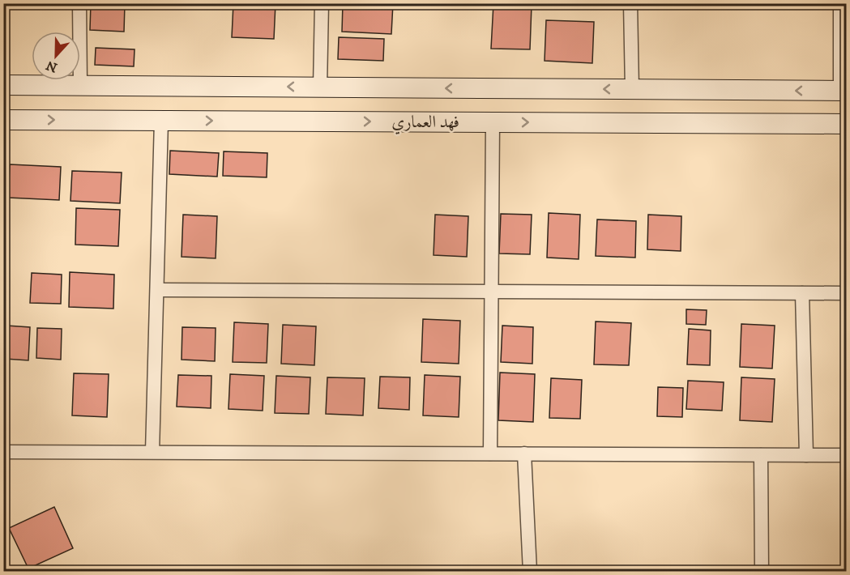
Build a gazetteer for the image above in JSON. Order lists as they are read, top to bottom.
{
  "streets": {
    "street": ["فهد العماري"]
  },
  "north": "bottom"
}
